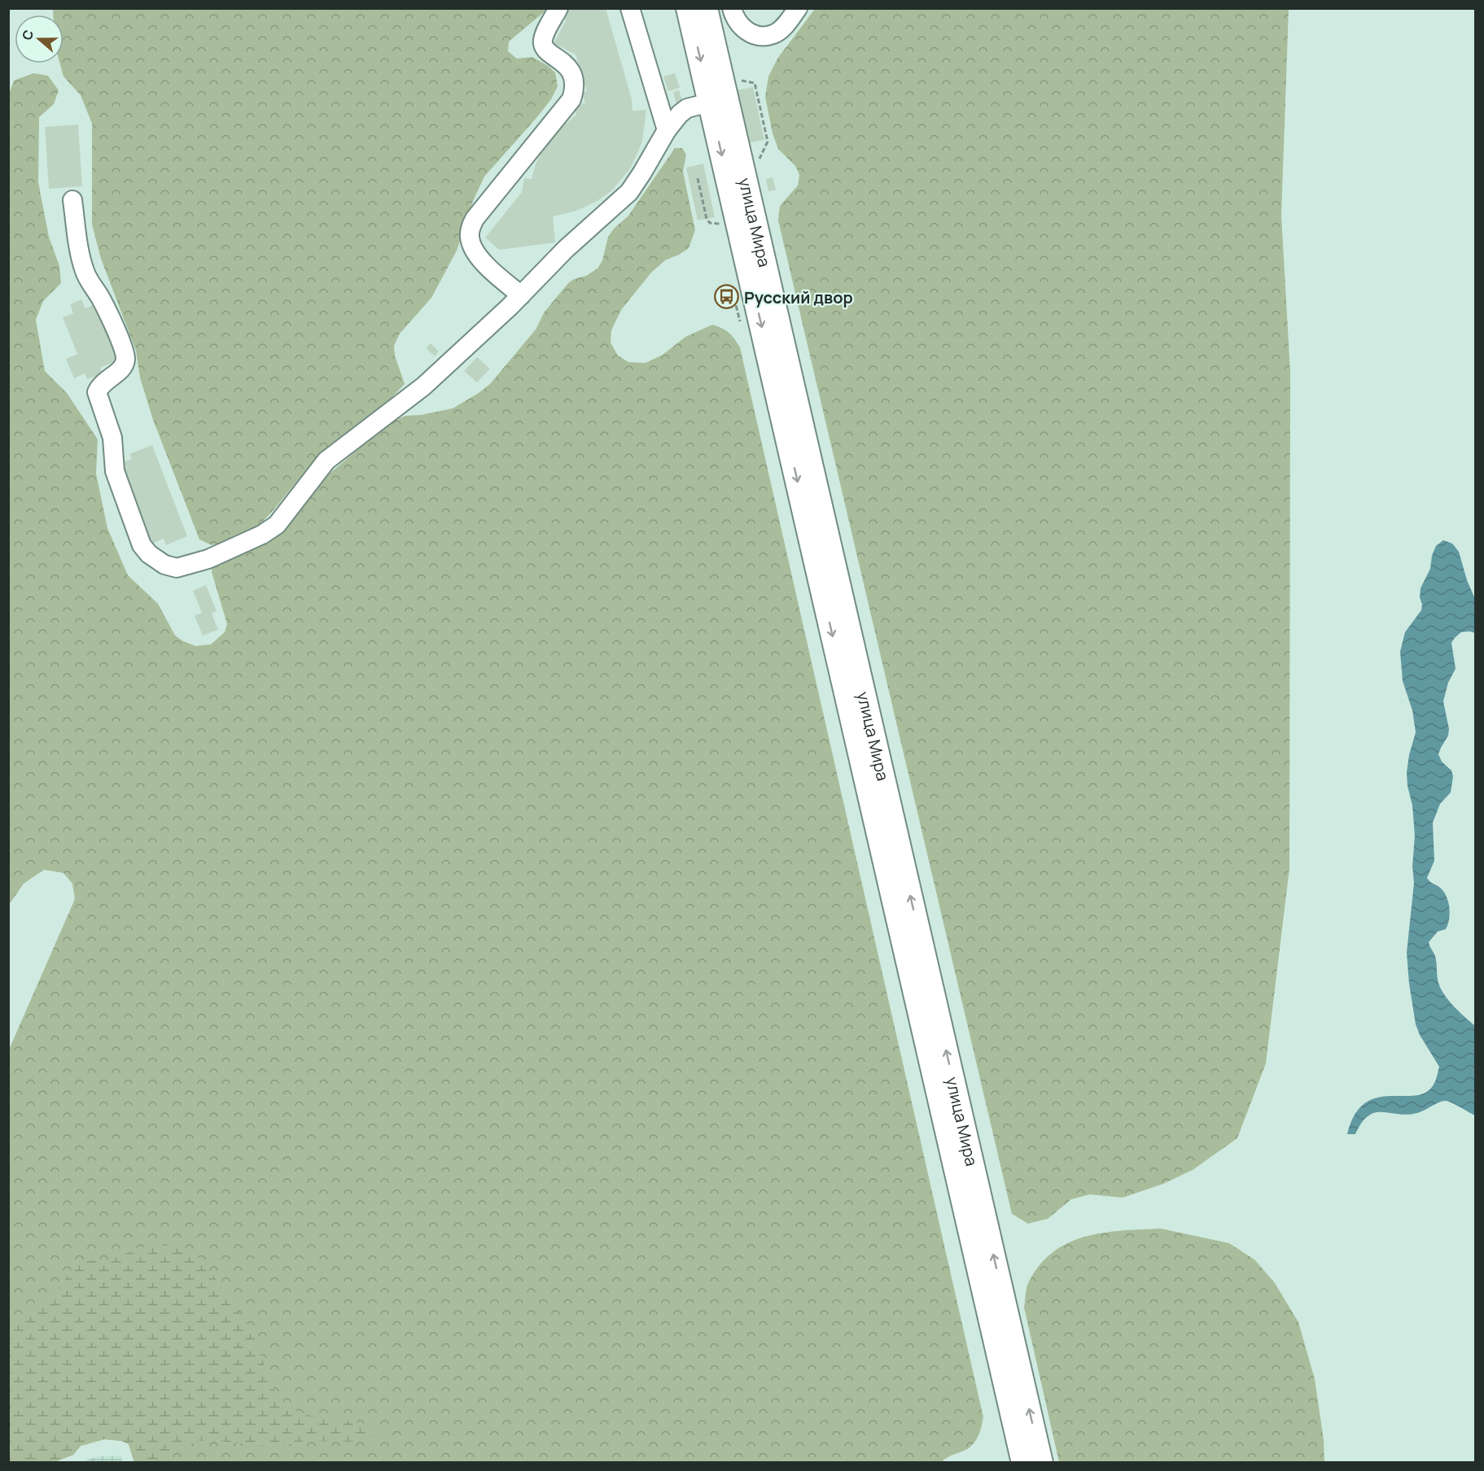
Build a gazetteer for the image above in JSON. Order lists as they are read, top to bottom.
{
  "streets": {
    "main road": ["улица Мира"]
  },
  "places": {
    "bus stop": ["Русский двор"]
  },
  "north": "left"
}
